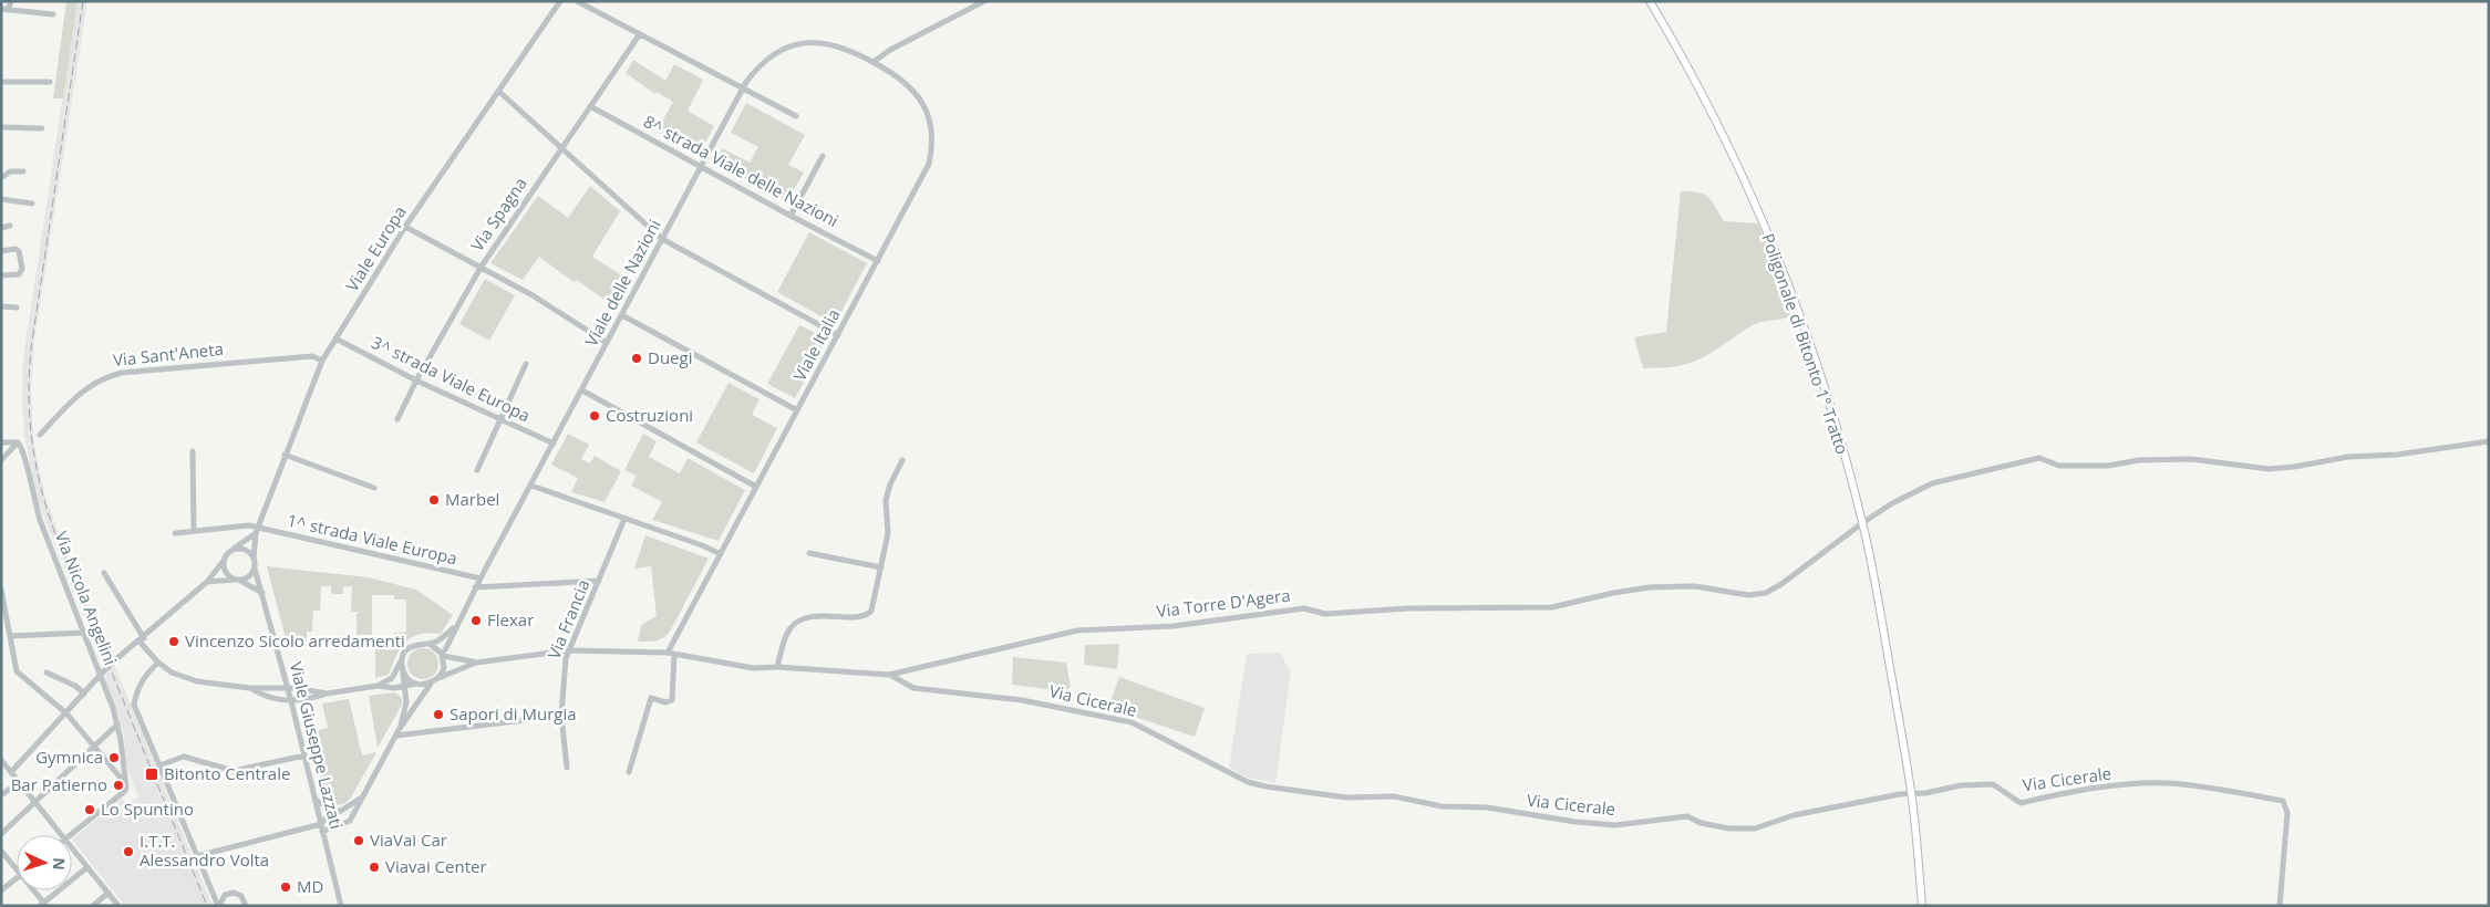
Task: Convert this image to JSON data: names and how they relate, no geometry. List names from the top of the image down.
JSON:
{
  "streets": {
    "main road": ["Poligonale di Bitonto 1° Tratto"],
    "street": [
      "8^ strada Viale delle Nazioni",
      "Via Spagna",
      "Viale Europa",
      "Viale delle Nazioni",
      "Viale Italia",
      "Via Sant'Aneta",
      "3^ strada Viale Europa",
      "1^ strada Viale Europa",
      "Via Nicola Angelini",
      "Via Torre D'Agera",
      "Via Francia",
      "Via Cicerale",
      "Viale Giuseppe Lazzati"
    ]
  },
  "crossings": [
    ["8^ strada Viale delle Nazioni", "Via Spagna"],
    ["8^ strada Viale delle Nazioni", "Viale delle Nazioni"],
    ["8^ strada Viale delle Nazioni", "Viale Italia"],
    ["Via Spagna", "3^ strada Viale Europa"],
    ["Viale Europa", "Via Sant'Aneta"],
    ["Viale Europa", "3^ strada Viale Europa"],
    ["Viale Europa", "1^ strada Viale Europa"],
    ["Viale Europa", "Viale Giuseppe Lazzati"],
    ["Viale delle Nazioni", "Viale Italia"],
    ["Viale delle Nazioni", "3^ strada Viale Europa"],
    ["Viale delle Nazioni", "1^ strada Viale Europa"],
    ["Poligonale di Bitonto 1° Tratto", "Via Torre D'Agera"],
    ["Poligonale di Bitonto 1° Tratto", "Via Cicerale"],
    ["Viale Italia", "Via Torre D'Agera"],
    ["Via Torre D'Agera", "Via Francia"],
    ["Via Torre D'Agera", "Via Cicerale"]
  ],
  "places": {
    "other": [
      "Duegi",
      "Costruzioni",
      "Marbel",
      "Flexar",
      "Vincenzo Sicolo arredamenti",
      "Sapori di Murgia",
      "Gymnica",
      "Bar Patierno",
      "Lo Spuntino",
      "ViaVai Car",
      "I.T.T. Alessandro Volta",
      "Viavai Center",
      "MD"
    ],
    "transit": ["Bitonto Centrale"]
  },
  "north": "right"
}
